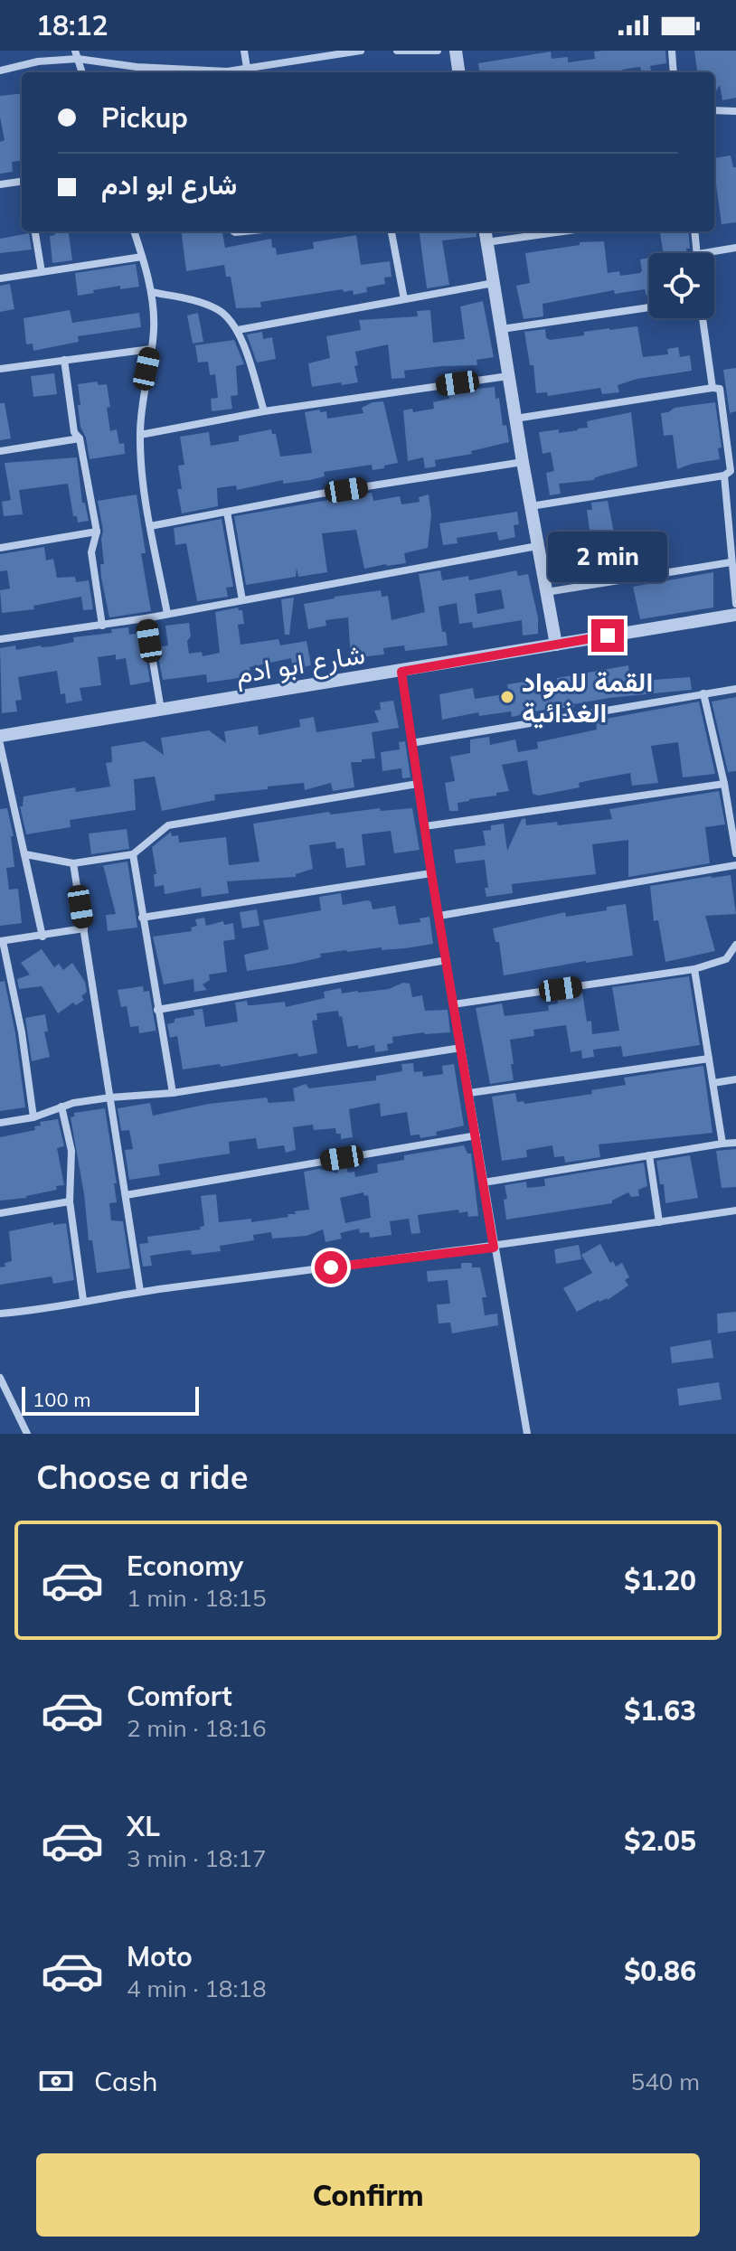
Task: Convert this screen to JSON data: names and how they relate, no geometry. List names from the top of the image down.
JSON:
{
  "streets": {
    "street": ["شارع ابو ادم"]
  },
  "places": ["القمة للمواد الغذائية"],
  "scale_bar": "100 m",
  "page": {
    "status": "18:12",
    "banner": ["Pickup", "شارع ابو ادم"],
    "bubble": "2 min",
    "scale": "100 m",
    "heading": "Choose a ride",
    "list": [
      {
        "name": "Economy",
        "note": "1 min · 18:15",
        "value": "$1.20"
      },
      {
        "name": "Comfort",
        "note": "2 min · 18:16",
        "value": "$1.63"
      },
      {
        "name": "XL",
        "note": "3 min · 18:17",
        "value": "$2.05"
      },
      {
        "name": "Moto",
        "note": "4 min · 18:18",
        "value": "$0.86"
      }
    ],
    "pay": ["Cash", "540 m"],
    "buttons": "Confirm"
  }
}
